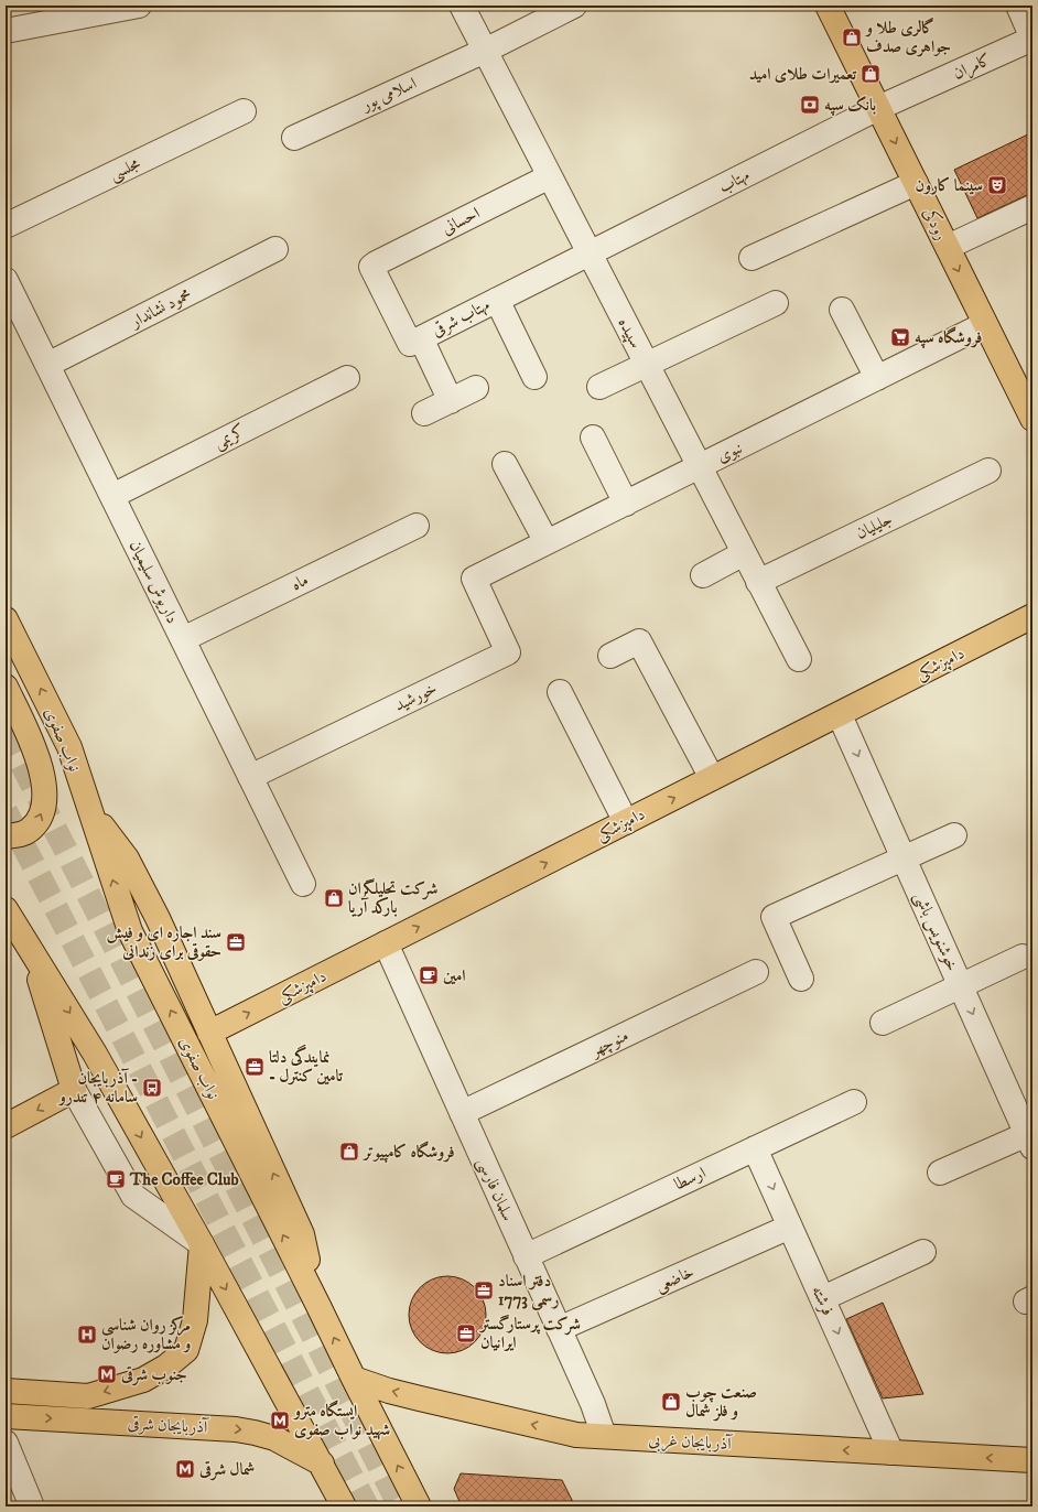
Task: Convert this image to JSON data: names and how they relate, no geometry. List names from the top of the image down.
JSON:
{
  "streets": {
    "main road": [
      "رودکی",
      "دامپزشکی",
      "نواب صفوی",
      "آذربایجان شرقی",
      "آذربایجان غربی"
    ],
    "street": [
      "کامران",
      "اسلامی پور",
      "مجلسی",
      "مهتاب",
      "احسانی",
      "محمود نشاندار",
      "مهتاب شرقی",
      "سپیده",
      "کریمی",
      "نبوی",
      "جلیلیان",
      "داریوش سلیمیان",
      "ماه",
      "خورشید",
      "خوشنویس باشی",
      "منوچهر",
      "ارسطا",
      "سلمان فارسی",
      "خاضعی",
      "فرشته"
    ]
  },
  "crossings": [
    ["کامران", "مهتاب"],
    ["کامران", "رودکی"],
    ["اسلامی پور", "سپیده"],
    ["مهتاب", "رودکی"],
    ["مهتاب", "مهتاب شرقی"],
    ["مهتاب", "سپیده"],
    ["احسانی", "مهتاب شرقی"],
    ["احسانی", "سپیده"],
    ["رودکی", "نبوی"],
    ["محمود نشاندار", "داریوش سلیمیان"],
    ["مهتاب شرقی", "سپیده"],
    ["سپیده", "نبوی"],
    ["سپیده", "جلیلیان"],
    ["کریمی", "داریوش سلیمیان"],
    ["نبوی", "خورشید"],
    ["داریوش سلیمیان", "ماه"],
    ["داریوش سلیمیان", "خورشید"],
    ["دامپزشکی", "خوشنویس باشی"],
    ["دامپزشکی", "سلمان فارسی"],
    ["نواب صفوی", "آذربایجان غربی"],
    ["منوچهر", "سلمان فارسی"],
    ["ارسطا", "سلمان فارسی"],
    ["ارسطا", "فرشته"],
    ["سلمان فارسی", "خاضعی"],
    ["سلمان فارسی", "آذربایجان غربی"],
    ["خاضعی", "فرشته"],
    ["فرشته", "آذربایجان غربی"]
  ],
  "one_way": [
    "رودکی",
    "دامپزشکی",
    "خوشنویس باشی",
    "فرشته",
    "آذربایجان شرقی",
    "آذربایجان غربی"
  ],
  "places": {
    "shop": [
      "گالری طلا و جواهری صدف",
      "تعمیرات طلای امید",
      "شرکت تحلیلگران بارکد آریا",
      "فروشگاه کامپیوتر",
      "صنعت چوب و فلز شمال"
    ],
    "bank": ["بانک سپه"],
    "theatre": ["سینما کارون"],
    "supermarket": ["فروشگاه سپه"],
    "office": [
      "سند اجاره ای و فیش حقوقی برای زندانی",
      "نمایندگی دلتا - تامین کنترل",
      "دفتر اسناد رسمی 1773",
      "شرکت پرستارگستر ایرانیان"
    ],
    "cafe": ["امین", "The Coffee Club"],
    "bus stop": ["آذربایجان - سامانه ۴ تندرو"],
    "hospital": ["مرکز روان شناسی و مشاوره رضوان"],
    "metro station": ["جنوب شرقی", "ایستگاه مترو شهید نواب صفوی", "شمال شرقی"]
  }
}
